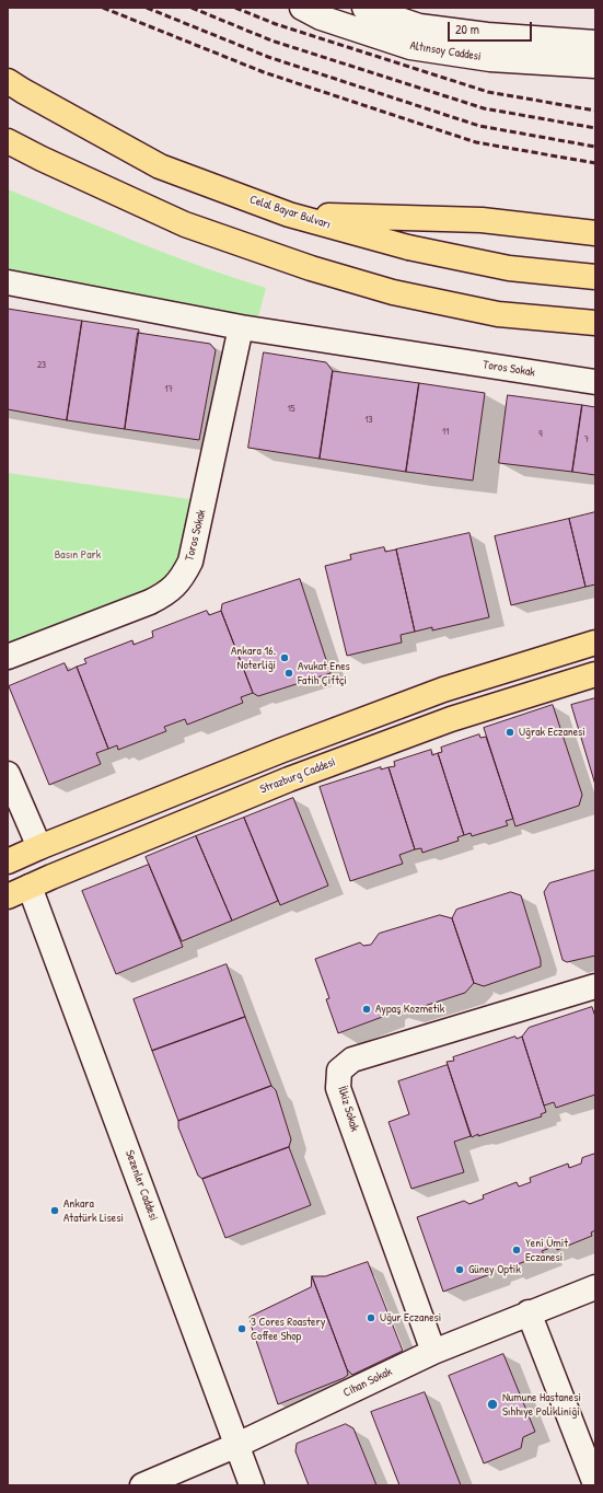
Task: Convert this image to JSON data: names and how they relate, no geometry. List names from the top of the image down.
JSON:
{
  "streets": {
    "main road": ["Celal Bayar Bulvarı", "Strazburg Caddesi"],
    "street": [
      "Altınsoy Caddesi",
      "Toros Sokak",
      "İlkiz Sokak",
      "Sezenler Caddesi",
      "Cihan Sokak"
    ]
  },
  "crossings": [
    ["Strazburg Caddesi", "Sezenler Caddesi"],
    ["İlkiz Sokak", "Cihan Sokak"],
    ["Sezenler Caddesi", "Cihan Sokak"]
  ],
  "parks": ["Basın Park"],
  "places": [
    "Ankara 16. Noterliği",
    "Avukat Enes Fatih Çiftçi",
    "Uğrak Eczanesi",
    "Aypaş Kozmetik",
    "Ankara Atatürk Lisesi",
    "Yeni Ümit Eczanesi",
    "Güney Optik",
    "Uğur Eczanesi",
    "3 Cores Roastery Coffee Shop",
    "Numune Hastanesi Sıhhıye Polikliniği"
  ],
  "house_numbers": [
    "23",
    "17",
    "15",
    "13",
    "11",
    "9",
    "7"
  ],
  "scale_bar": "20 m"
}
